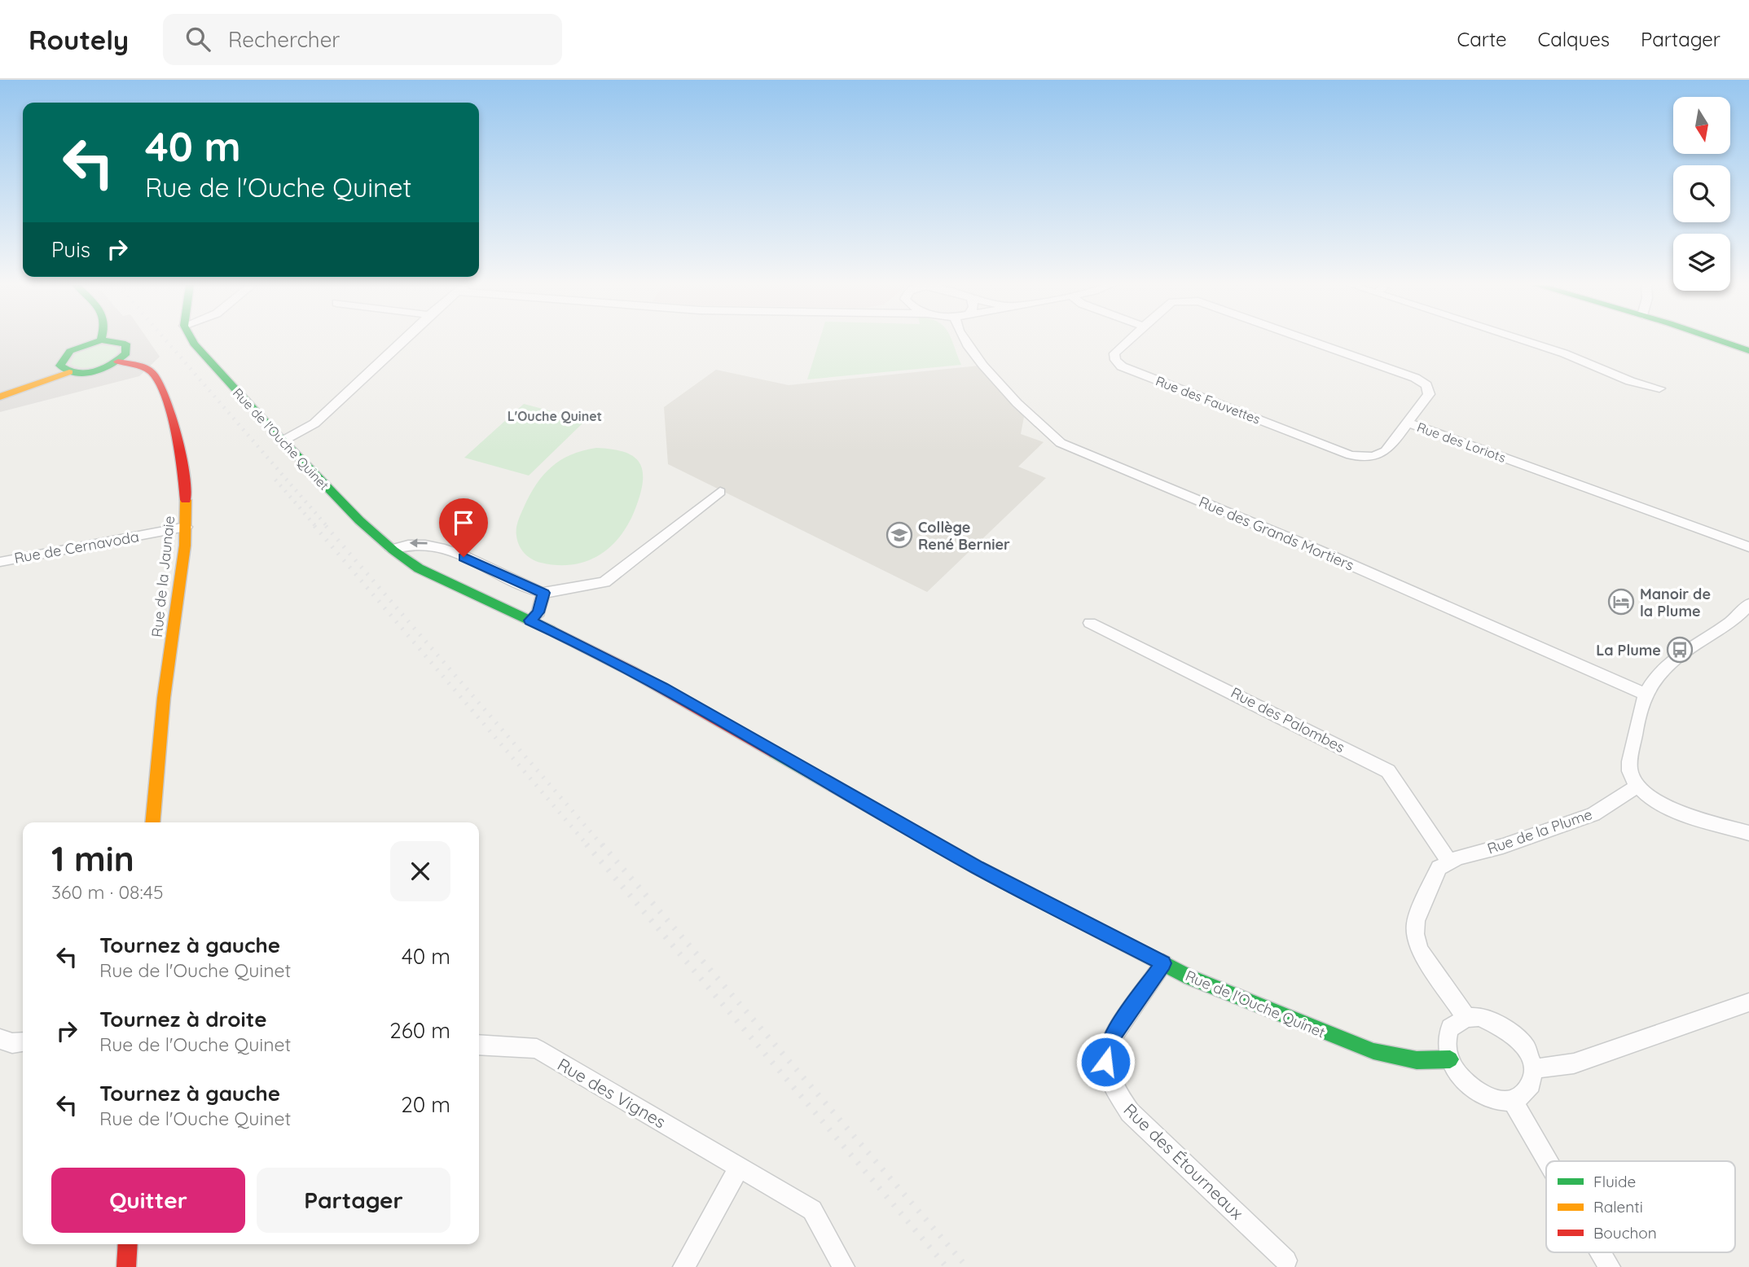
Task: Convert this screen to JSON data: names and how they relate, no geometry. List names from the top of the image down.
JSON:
{
  "streets": {
    "street": [
      "Rue des Fauvettes",
      "Rue de l'Ouche Quinet",
      "Rue des Loriots",
      "Rue des Grands Mortiers",
      "Rue de Cernavoda",
      "Rue de la Jaunaie",
      "Rue des Palombes",
      "Rue de la Plume",
      "Rue des Vignes",
      "Rue des Étourneaux"
    ]
  },
  "crossings": [
    ["Rue des Fauvettes", "Rue des Loriots"],
    ["Rue de l'Ouche Quinet", "Rue des Étourneaux"],
    ["Rue de Cernavoda", "Rue de la Jaunaie"],
    ["Rue des Palombes", "Rue de la Plume"]
  ],
  "districts": ["L'Ouche Quinet"],
  "places": {
    "school or university": ["Collège René Bernier"],
    "hotel": ["Manoir de la Plume"],
    "bus stop": ["La Plume"]
  },
  "legend": ["Fluide", "Ralenti", "Bouchon"],
  "north": "bottom",
  "page": {
    "header": "Routely",
    "search": "Rechercher",
    "nav": ["Carte", "Calques", "Partager"],
    "turn": ["40 m", "Rue de l'Ouche Quinet"],
    "then": "Puis",
    "heading": ["1 min", "360 m · 08:45"],
    "list": [
      {
        "name": "Tournez à gauche",
        "note": "Rue de l'Ouche Quinet",
        "value": "40 m"
      },
      {
        "name": "Tournez à droite",
        "note": "Rue de l'Ouche Quinet",
        "value": "260 m"
      },
      {
        "name": "Tournez à gauche",
        "note": "Rue de l'Ouche Quinet",
        "value": "20 m"
      }
    ],
    "buttons": ["Quitter", "Partager"]
  }
}
